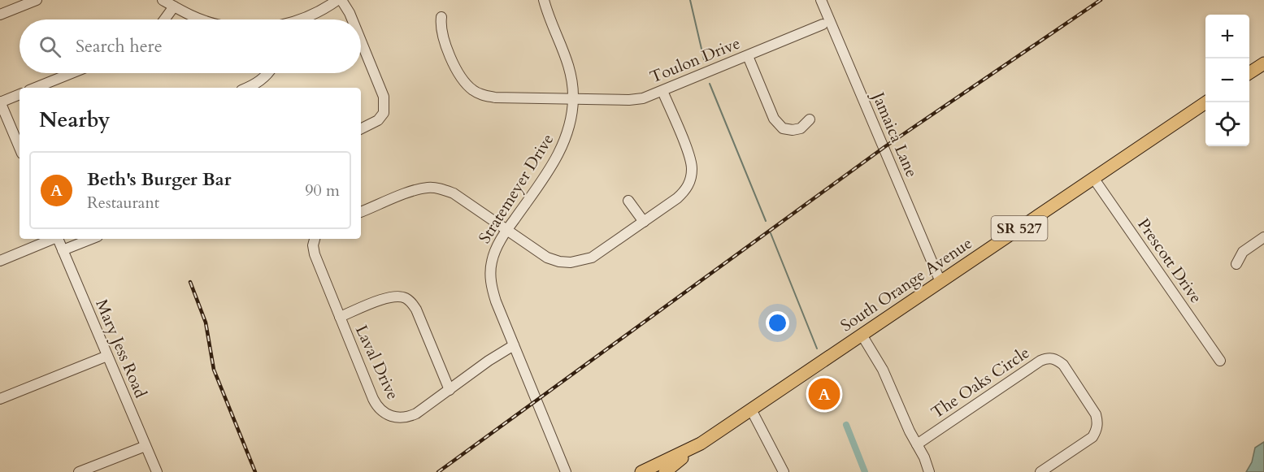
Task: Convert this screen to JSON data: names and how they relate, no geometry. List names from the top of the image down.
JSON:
{
  "streets": {
    "main road": ["SR 527", "South Orange Avenue"],
    "street": [
      "Toulon Drive",
      "Jamaica Lane",
      "Stratemeyer Drive",
      "Prescott Drive",
      "Mary Jess Road",
      "Laval Drive",
      "The Oaks Circle"
    ]
  },
  "crossings": [
    ["Toulon Drive", "Stratemeyer Drive"],
    ["Jamaica Lane", "South Orange Avenue"],
    ["Stratemeyer Drive", "Laval Drive"],
    ["SR 527", "South Orange Avenue"],
    ["Prescott Drive", "South Orange Avenue"]
  ],
  "page": {
    "map_buttons": ["+", "−"],
    "search": "Search here",
    "heading": "Nearby",
    "list": [
      {
        "mark": "A",
        "name": "Beth's Burger Bar",
        "note": "Restaurant",
        "value": "90 m"
      }
    ],
    "pins": "A"
  }
}
